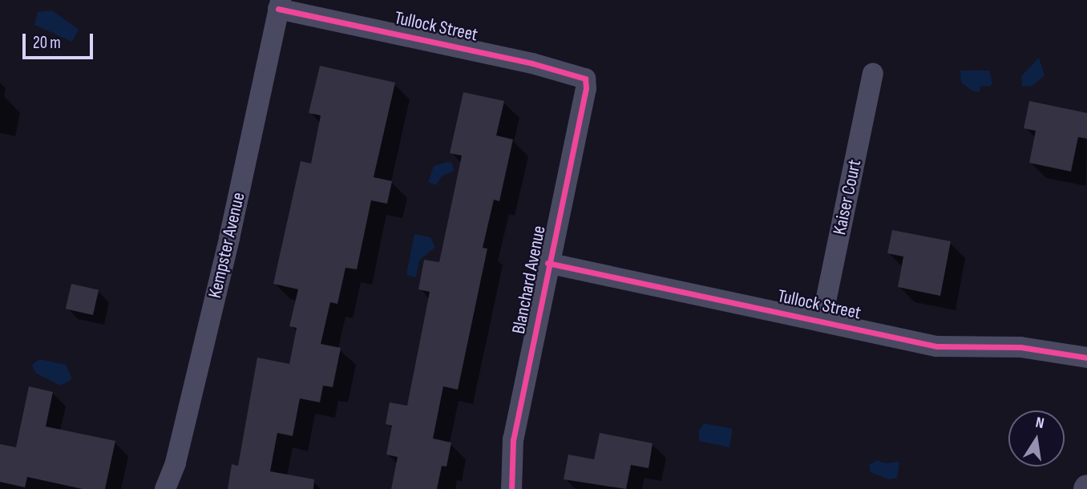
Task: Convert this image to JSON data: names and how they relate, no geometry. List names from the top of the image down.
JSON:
{
  "streets": {
    "street": [
      "Tullock Street",
      "Kaiser Court",
      "Kempster Avenue",
      "Blanchard Avenue"
    ]
  },
  "crossings": [
    ["Tullock Street", "Kaiser Court"],
    ["Tullock Street", "Kempster Avenue"],
    ["Tullock Street", "Blanchard Avenue"]
  ],
  "scale_bar": "20 m",
  "north": "top"
}
